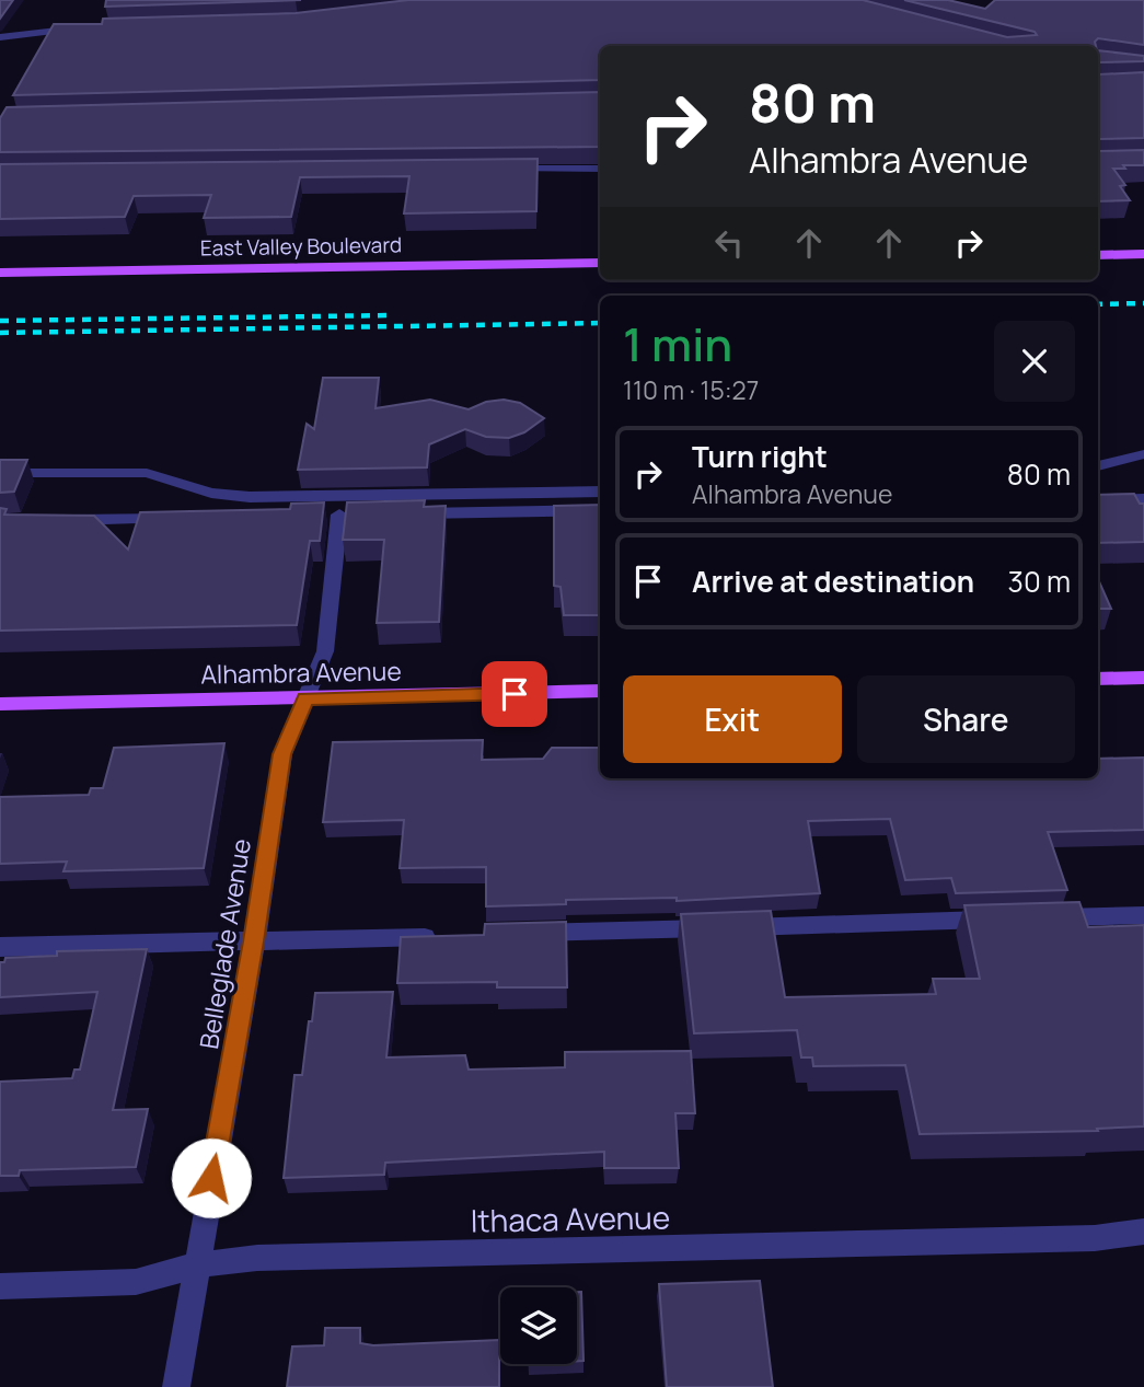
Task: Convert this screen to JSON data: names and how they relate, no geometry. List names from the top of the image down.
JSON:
{
  "streets": {
    "main road": ["East Valley Boulevard", "Alhambra Avenue"],
    "street": ["Belleglade Avenue", "Ithaca Avenue"]
  },
  "crossings": [
    ["Alhambra Avenue", "Belleglade Avenue"],
    ["Belleglade Avenue", "Ithaca Avenue"]
  ],
  "page": {
    "turn": ["80 m", "Alhambra Avenue"],
    "heading": ["1 min", "110 m · 15:27"],
    "list": [
      {
        "name": "Turn right",
        "note": "Alhambra Avenue",
        "value": "80 m"
      },
      {
        "name": "Arrive at destination",
        "value": "30 m"
      }
    ],
    "buttons": ["Exit", "Share"]
  }
}
